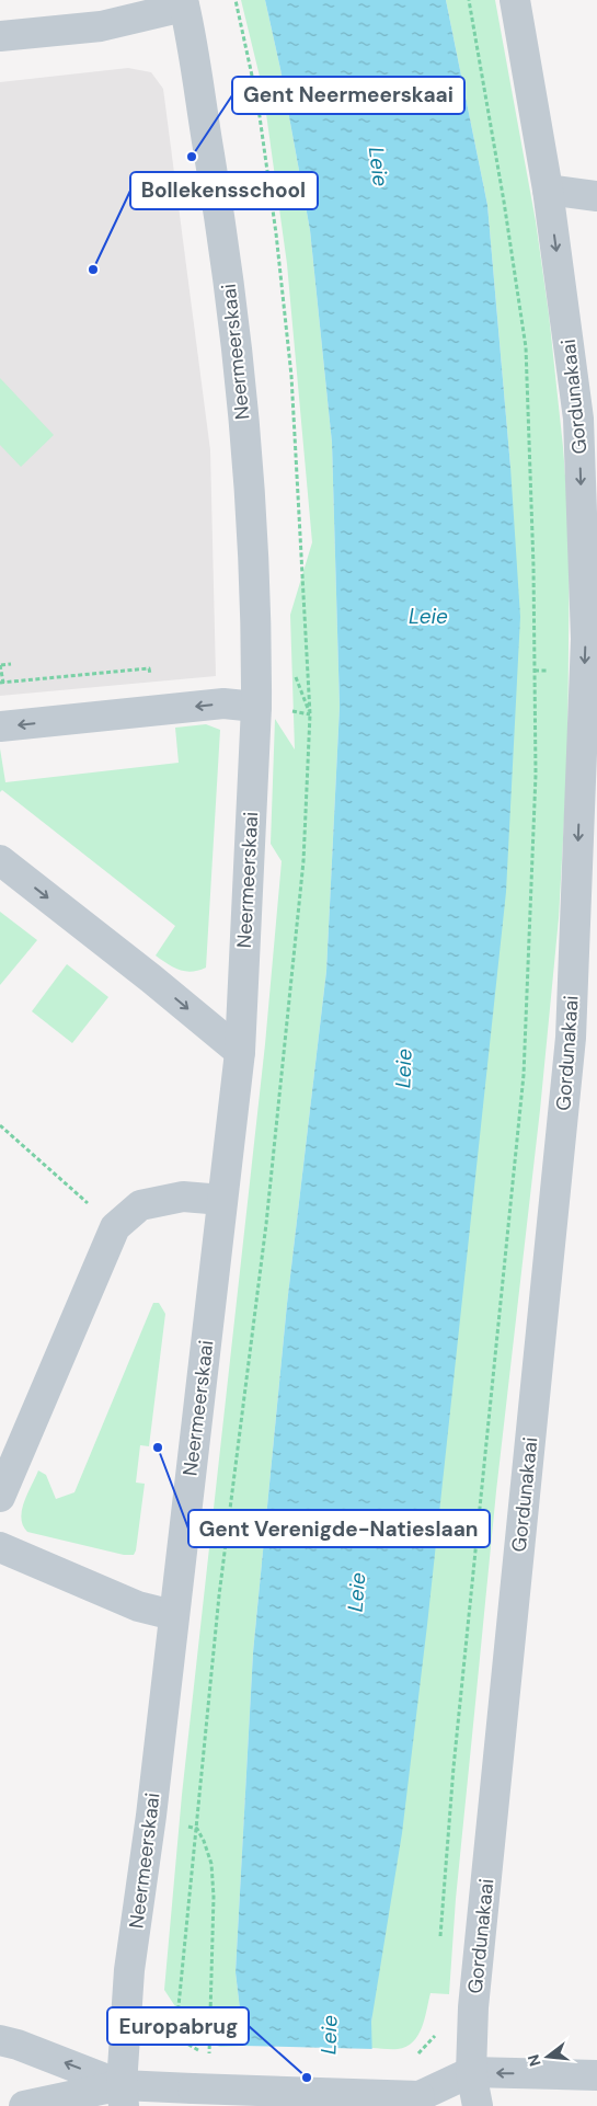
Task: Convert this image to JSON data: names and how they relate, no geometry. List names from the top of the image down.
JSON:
{
  "streets": {
    "street": ["Neermeerskaai", "Gordunakaai"]
  },
  "one_way": ["Gordunakaai"],
  "water": ["Leie"],
  "places": [
    "Gent Neermeerskaai",
    "Bollekensschool",
    "Gent Verenigde-Natieslaan",
    "Europabrug"
  ],
  "north": "left"
}
